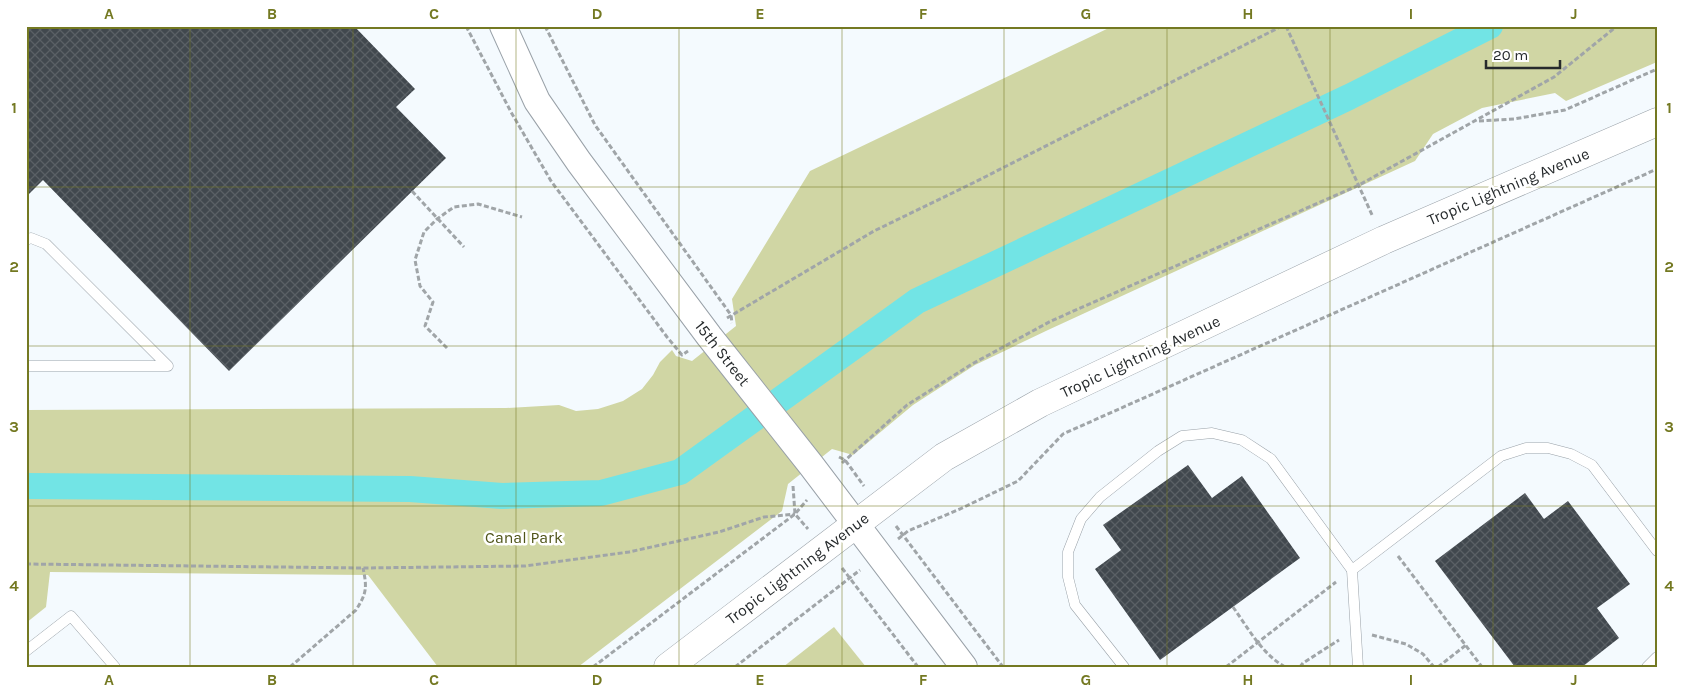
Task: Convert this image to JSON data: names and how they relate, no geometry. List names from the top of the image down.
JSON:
{
  "streets": {
    "main road": ["Tropic Lightning Avenue"],
    "street": ["15th Street"]
  },
  "crossings": [
    ["Tropic Lightning Avenue", "15th Street"]
  ],
  "parks": ["Canal Park"],
  "scale_bar": "20 m",
  "grid": {
    "columns": [
      "A",
      "B",
      "C",
      "D",
      "E",
      "F",
      "G",
      "H",
      "I",
      "J"
    ],
    "rows": [
      "1",
      "2",
      "3",
      "4"
    ]
  }
}
